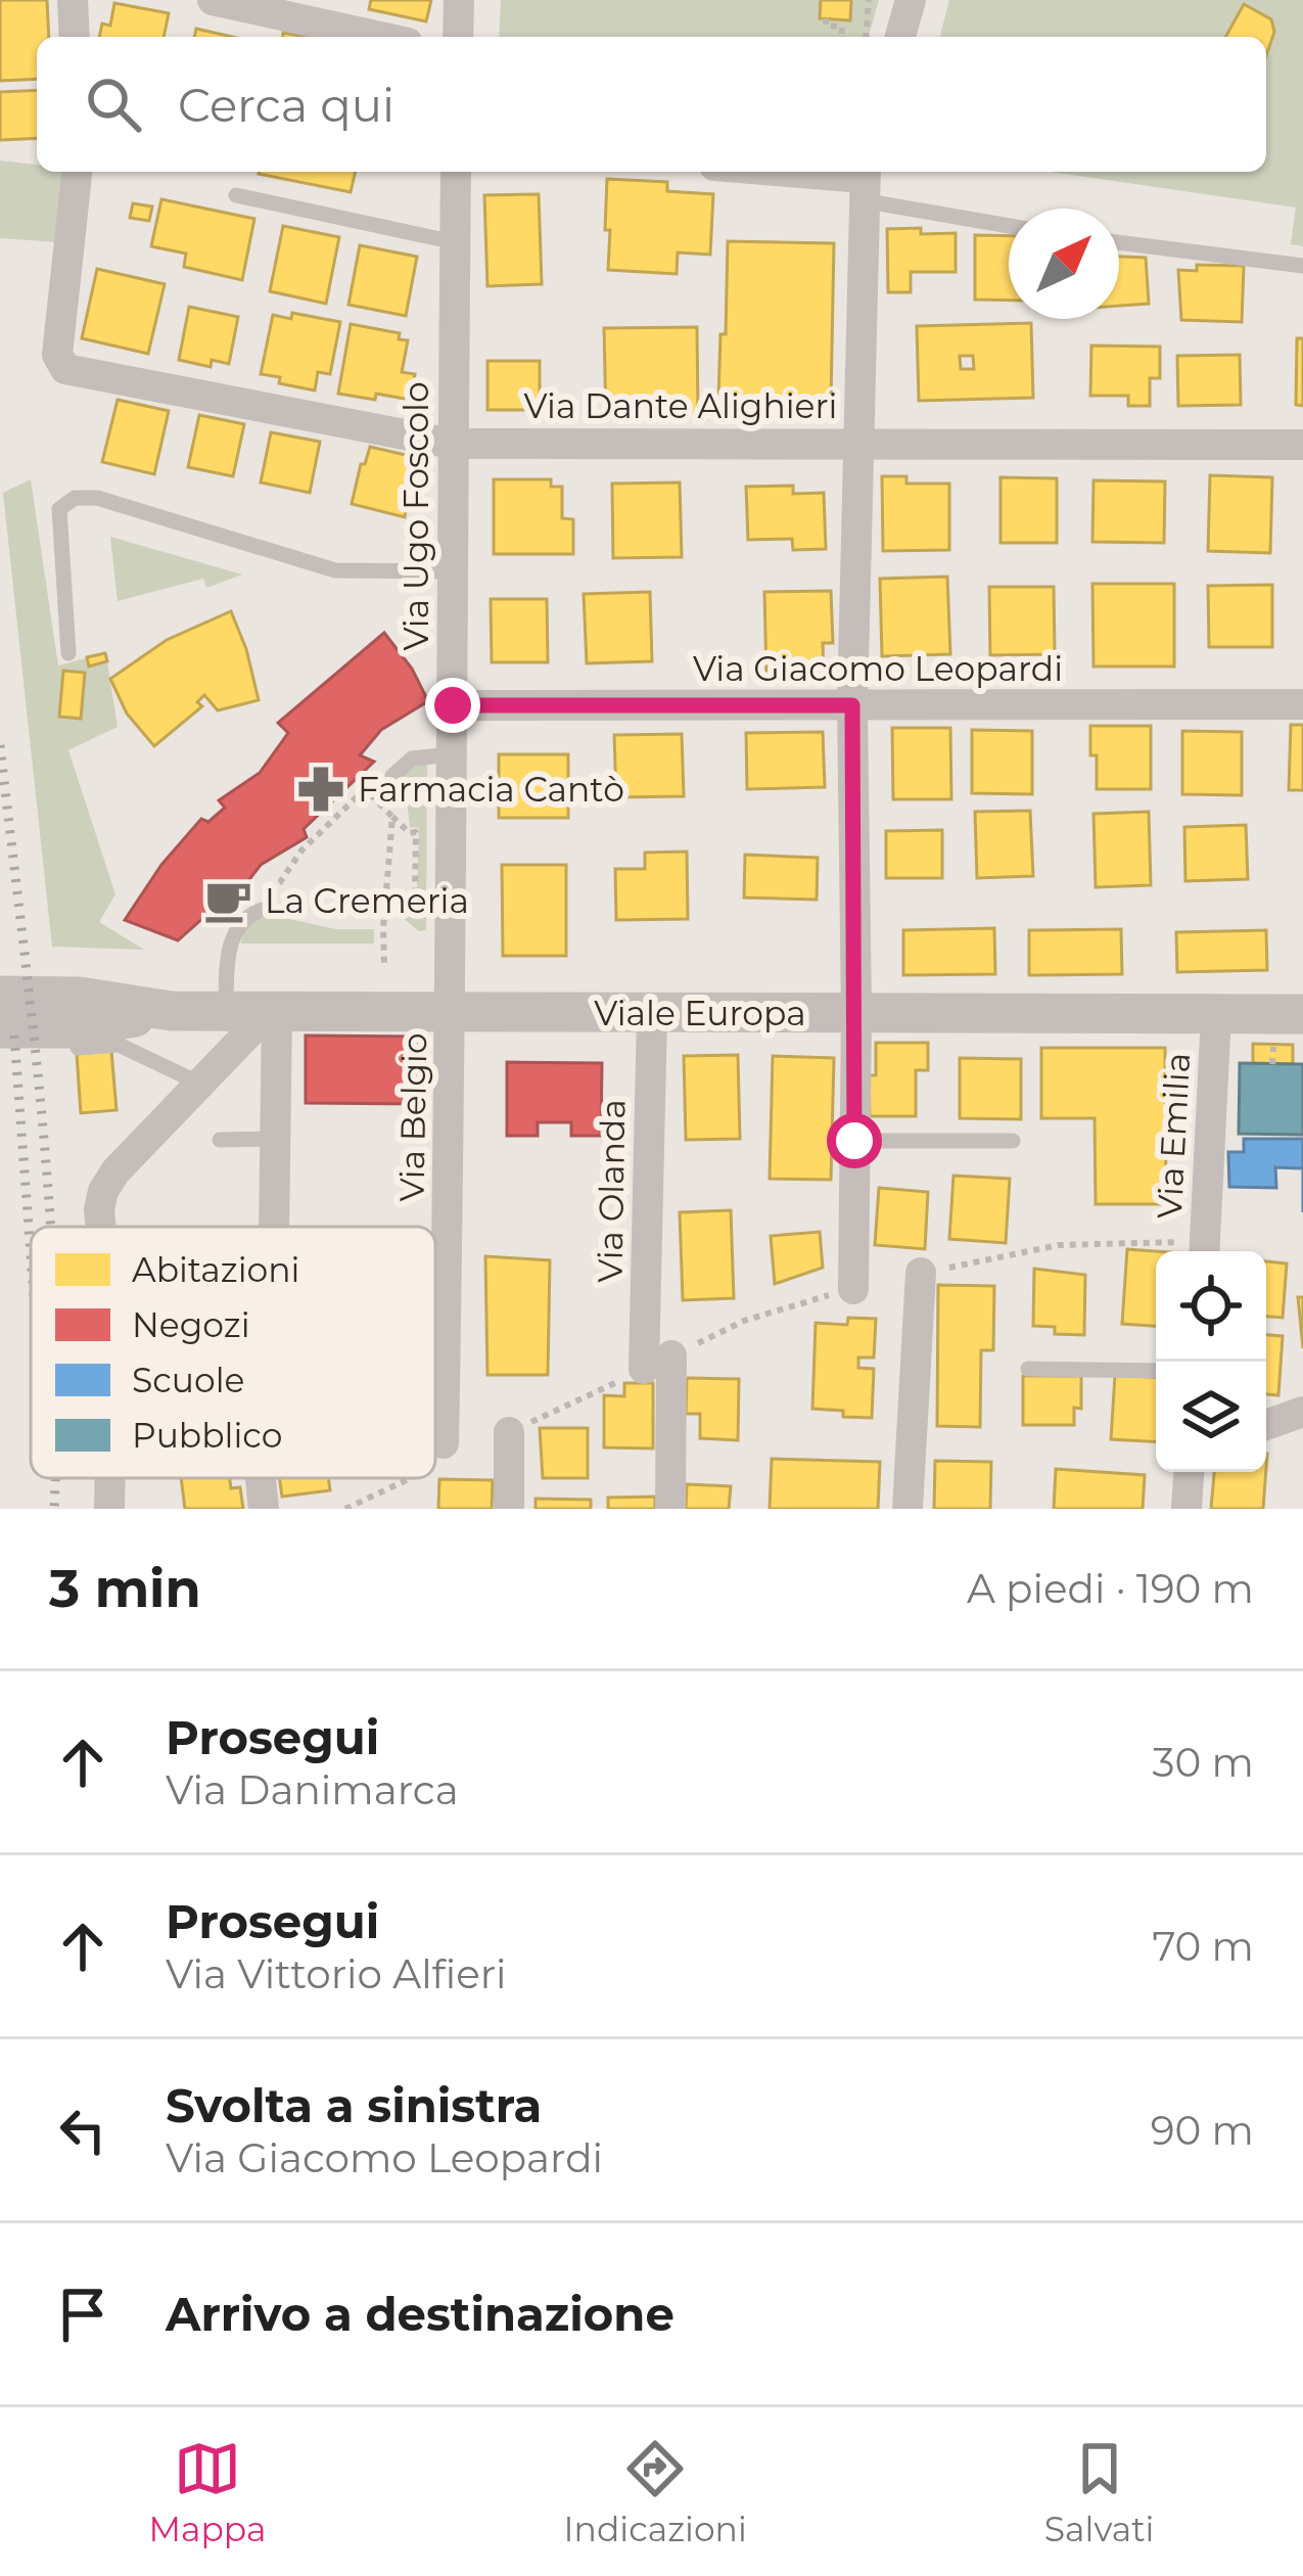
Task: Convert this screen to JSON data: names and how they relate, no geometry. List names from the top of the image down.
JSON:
{
  "streets": {
    "street": [
      "Via Dante Alighieri",
      "Via Ugo Foscolo",
      "Via Giacomo Leopardi",
      "Viale Europa",
      "Via Belgio",
      "Via Emilia",
      "Via Olanda"
    ]
  },
  "crossings": [
    ["Via Dante Alighieri", "Via Ugo Foscolo"],
    ["Via Ugo Foscolo", "Via Giacomo Leopardi"],
    ["Via Ugo Foscolo", "Viale Europa"],
    ["Via Ugo Foscolo", "Via Belgio"],
    ["Viale Europa", "Via Belgio"],
    ["Viale Europa", "Via Emilia"],
    ["Viale Europa", "Via Olanda"]
  ],
  "places": {
    "pharmacy": ["Farmacia Cantò"],
    "cafe": ["La Cremeria"]
  },
  "legend": [
    "Abitazioni",
    "Negozi",
    "Scuole",
    "Pubblico"
  ],
  "north": "top right",
  "page": {
    "search": "Cerca qui",
    "heading": ["3 min", "A piedi · 190 m"],
    "list": [
      ["Prosegui", "Via Danimarca", "30 m"],
      ["Prosegui", "Via Vittorio Alfieri", "70 m"],
      ["Svolta a sinistra", "Via Giacomo Leopardi", "90 m"],
      "Arrivo a destinazione"
    ],
    "nav": ["Mappa", "Indicazioni", "Salvati"]
  }
}
